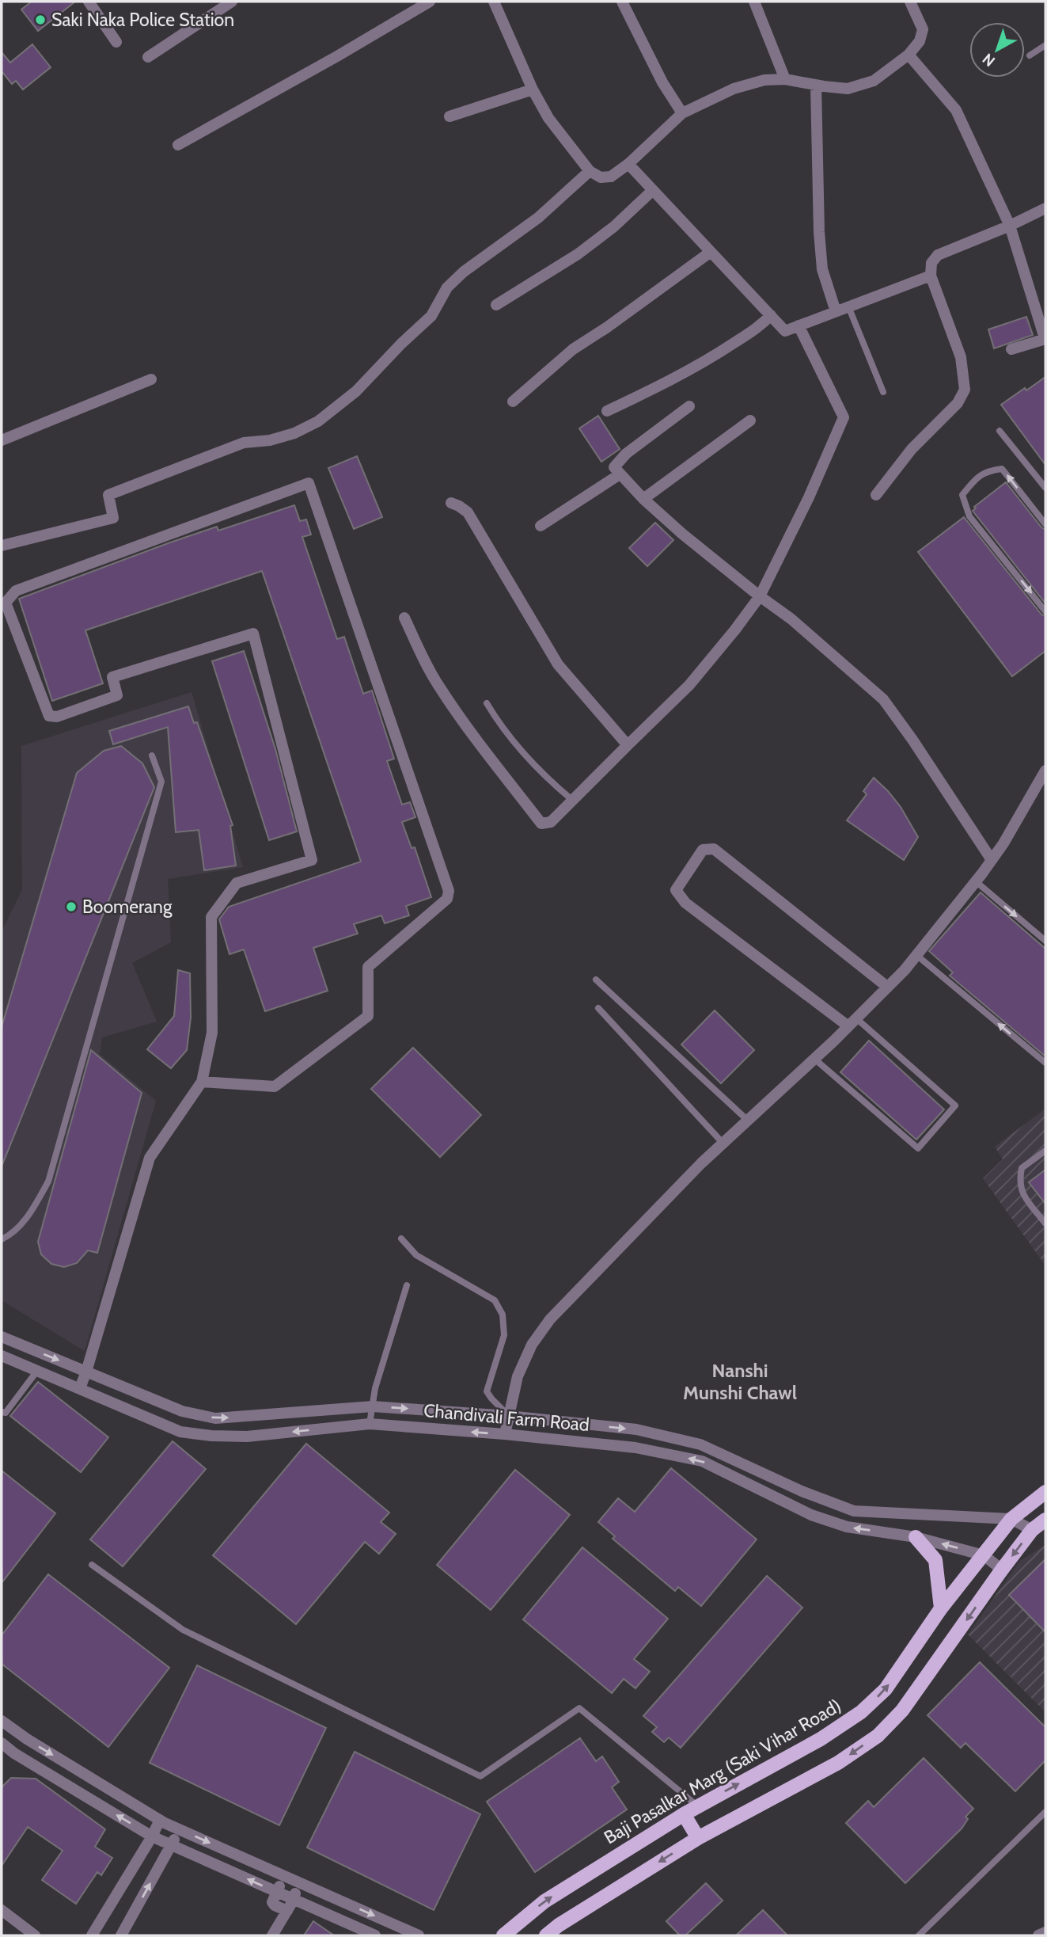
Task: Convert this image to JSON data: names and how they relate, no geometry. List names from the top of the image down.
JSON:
{
  "streets": {
    "main road": ["Baji Pasalkar Marg (Saki Vihar Road)"],
    "street": ["Chandivali Farm Road"]
  },
  "crossings": [
    ["Chandivali Farm Road", "Baji Pasalkar Marg (Saki Vihar Road)"]
  ],
  "districts": ["Nanshi Munshi Chawl"],
  "places": ["Saki Naka Police Station", "Boomerang"],
  "north": "bottom left"
}
